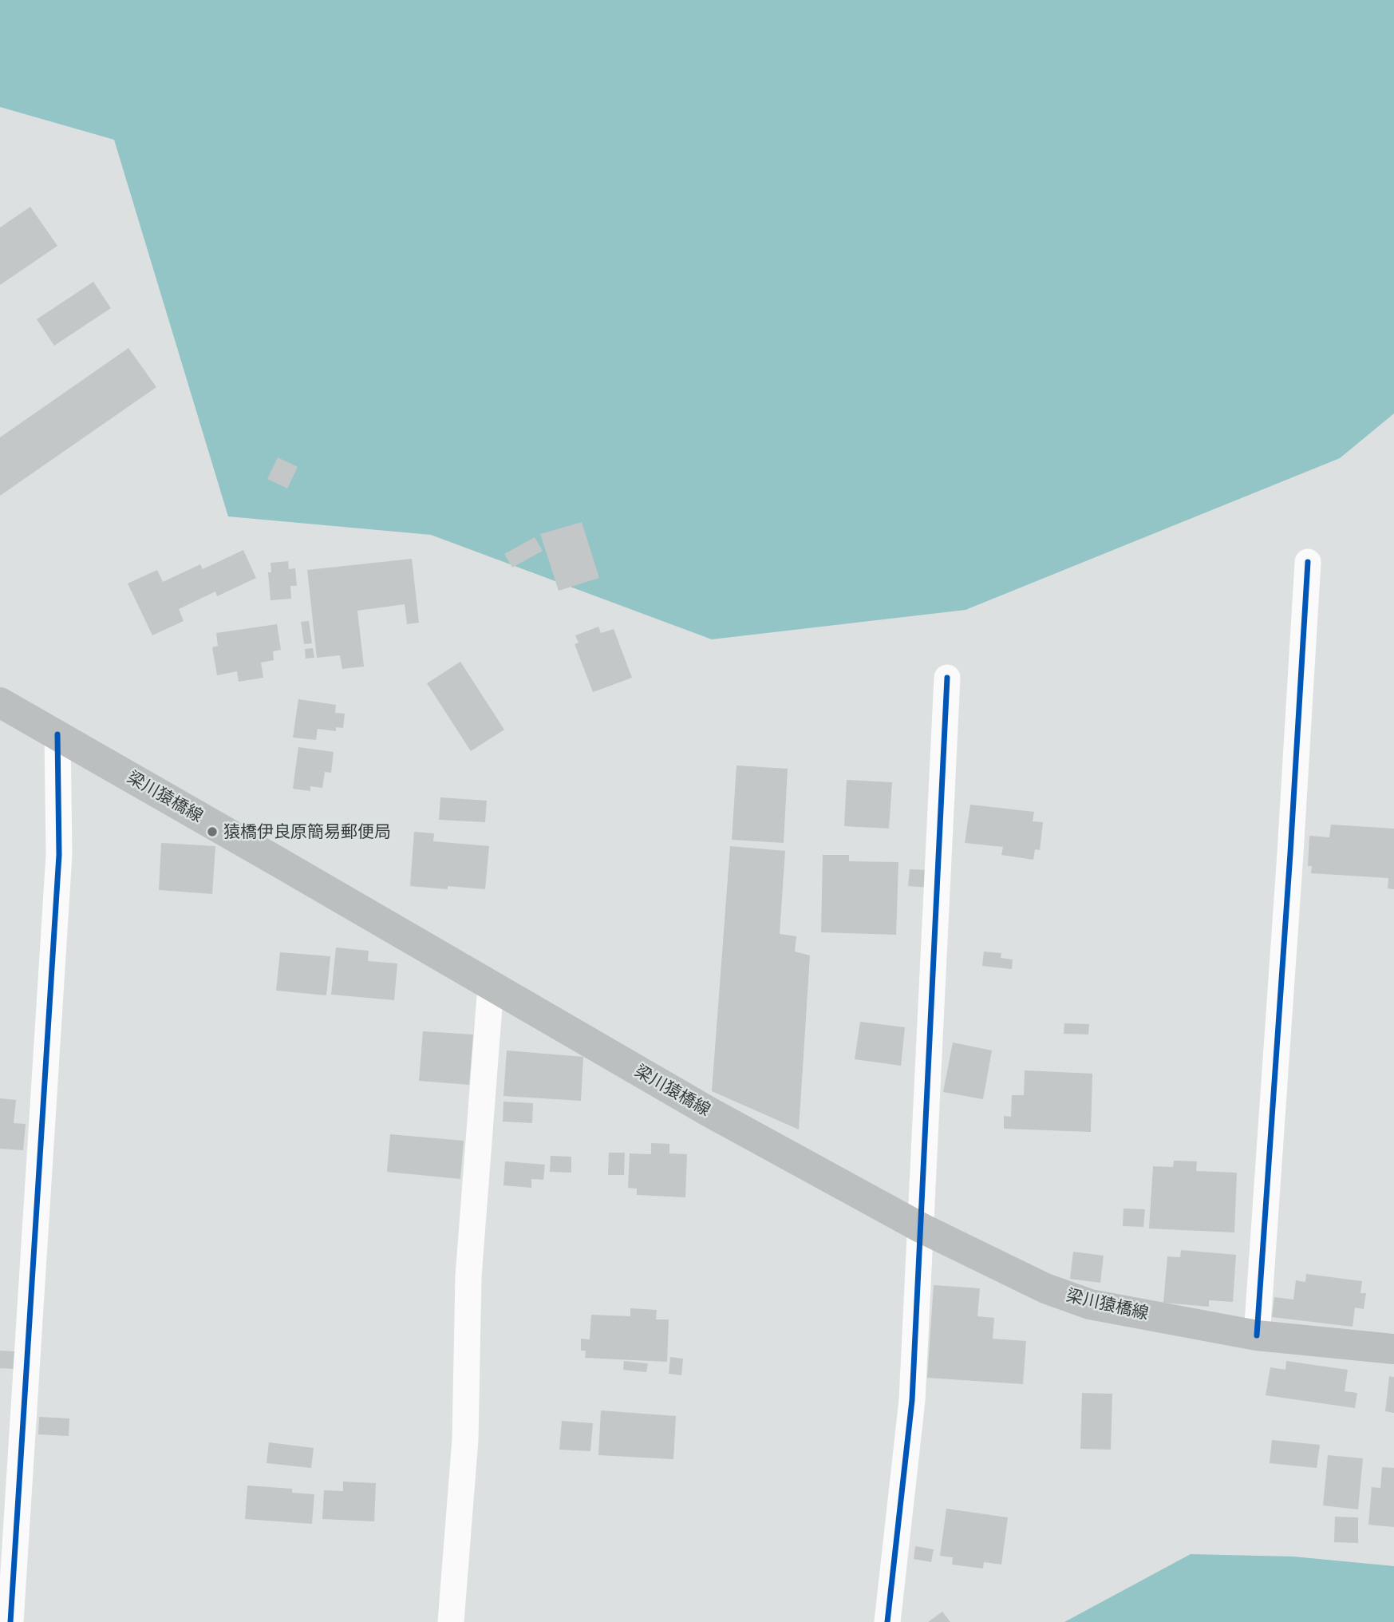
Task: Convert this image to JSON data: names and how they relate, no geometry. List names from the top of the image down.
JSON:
{
  "streets": {
    "main road": ["梁川猿橋線"]
  },
  "places": ["猿橋伊良原簡易郵便局"]
}
